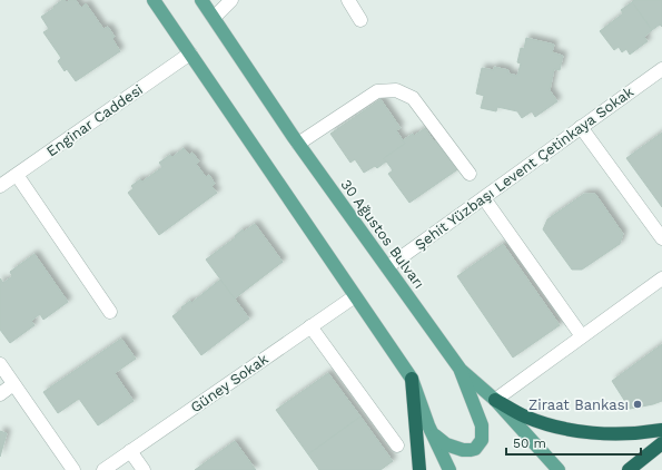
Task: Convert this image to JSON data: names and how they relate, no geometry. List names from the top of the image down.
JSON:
{
  "streets": {
    "main road": ["30 Ağustos Bulvarı"],
    "street": ["Enginar Caddesi", "Şehit Yüzbaşı Levent Çetinkaya Sokak", "Güney Sokak"]
  },
  "crossings": [
    ["Şehit Yüzbaşı Levent Çetinkaya Sokak", "30 Ağustos Bulvarı"]
  ],
  "places": ["Ziraat Bankası"],
  "scale_bar": "50 m"
}
